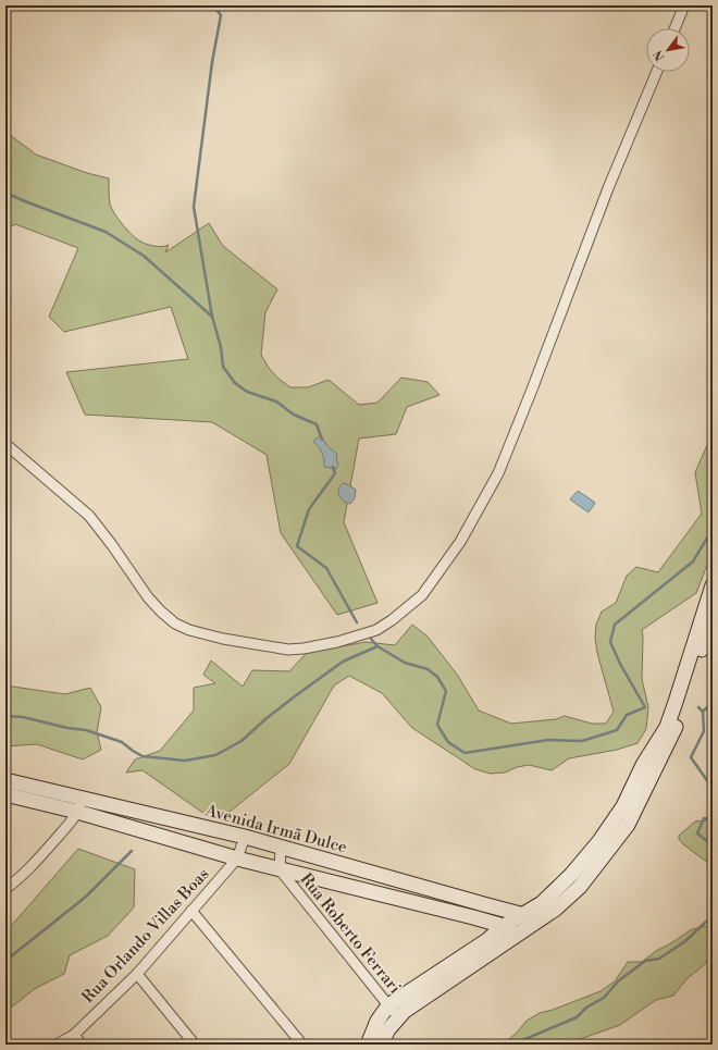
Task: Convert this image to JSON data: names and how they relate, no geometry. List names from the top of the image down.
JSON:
{
  "streets": {
    "street": ["Avenida Irmã Dulce", "Rua Roberto Ferrari", "Rua Orlando Villas Boas"]
  },
  "crossings": [
    ["Avenida Irmã Dulce", "Rua Roberto Ferrari"],
    ["Avenida Irmã Dulce", "Rua Orlando Villas Boas"]
  ],
  "north": "bottom left"
}
